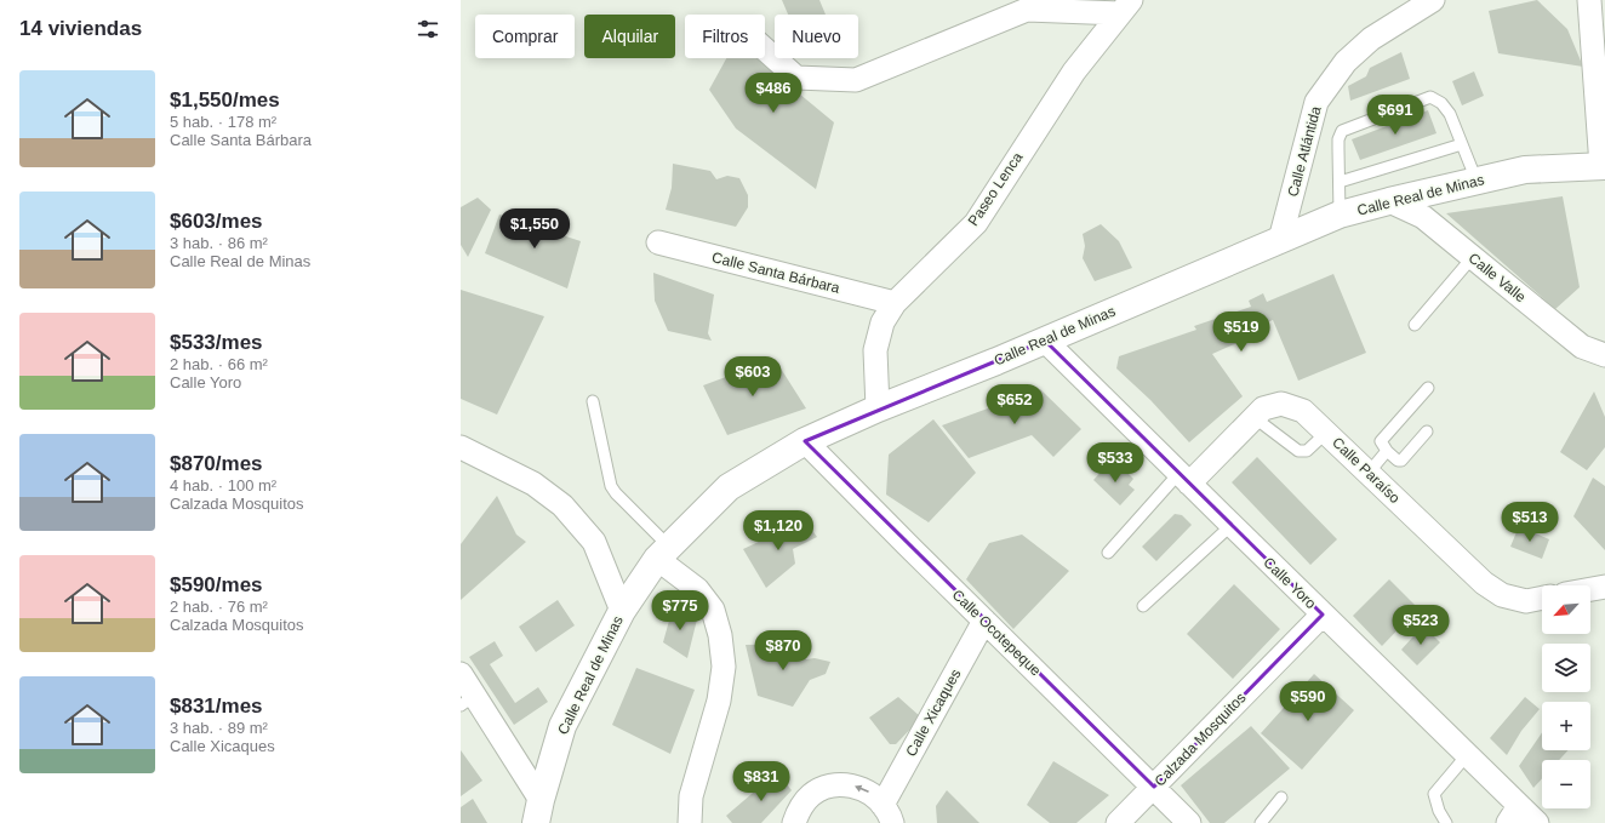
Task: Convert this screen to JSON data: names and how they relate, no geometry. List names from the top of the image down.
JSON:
{
  "streets": {
    "street": [
      "Calle Atlántida",
      "Paseo Lenca",
      "Calle Real de Minas",
      "Calle Santa Bárbara",
      "Calle Valle",
      "Calle Paraíso",
      "Calle Yoro",
      "Calle Ocotepeque",
      "Calle Xicaques",
      "Calzada Mosquitos"
    ]
  },
  "crossings": [
    ["Calle Atlántida", "Calle Real de Minas"],
    ["Paseo Lenca", "Calle Real de Minas"],
    ["Paseo Lenca", "Calle Santa Bárbara"],
    ["Calle Real de Minas", "Calle Valle"],
    ["Calle Real de Minas", "Calle Yoro"],
    ["Calle Real de Minas", "Calle Ocotepeque"],
    ["Calle Paraíso", "Calle Yoro"],
    ["Calle Yoro", "Calzada Mosquitos"],
    ["Calle Ocotepeque", "Calle Xicaques"],
    ["Calle Ocotepeque", "Calzada Mosquitos"]
  ],
  "north": "bottom left",
  "page": {
    "heading": "14 viviendas",
    "chip": [
      "Comprar",
      "Alquilar",
      "Filtros",
      "Nuevo"
    ],
    "list": [
      {
        "name": "$1,550/mes",
        "note": "5 hab. · 178 m² · Calle Santa Bárbara"
      },
      {
        "name": "$603/mes",
        "note": "3 hab. · 86 m² · Calle Real de Minas"
      },
      {
        "name": "$533/mes",
        "note": "2 hab. · 66 m² · Calle Yoro"
      },
      {
        "name": "$870/mes",
        "note": "4 hab. · 100 m² · Calzada Mosquitos"
      },
      {
        "name": "$590/mes",
        "note": "2 hab. · 76 m² · Calzada Mosquitos"
      },
      {
        "name": "$831/mes",
        "note": "3 hab. · 89 m² · Calle Xicaques"
      }
    ],
    "price": [
      "$486",
      "$691",
      "$1,550",
      "$519",
      "$603",
      "$652",
      "$533",
      "$513",
      "$1,120",
      "$775",
      "$523",
      "$870",
      "$590",
      "$831"
    ],
    "map_buttons": ["+", "−"]
  }
}
